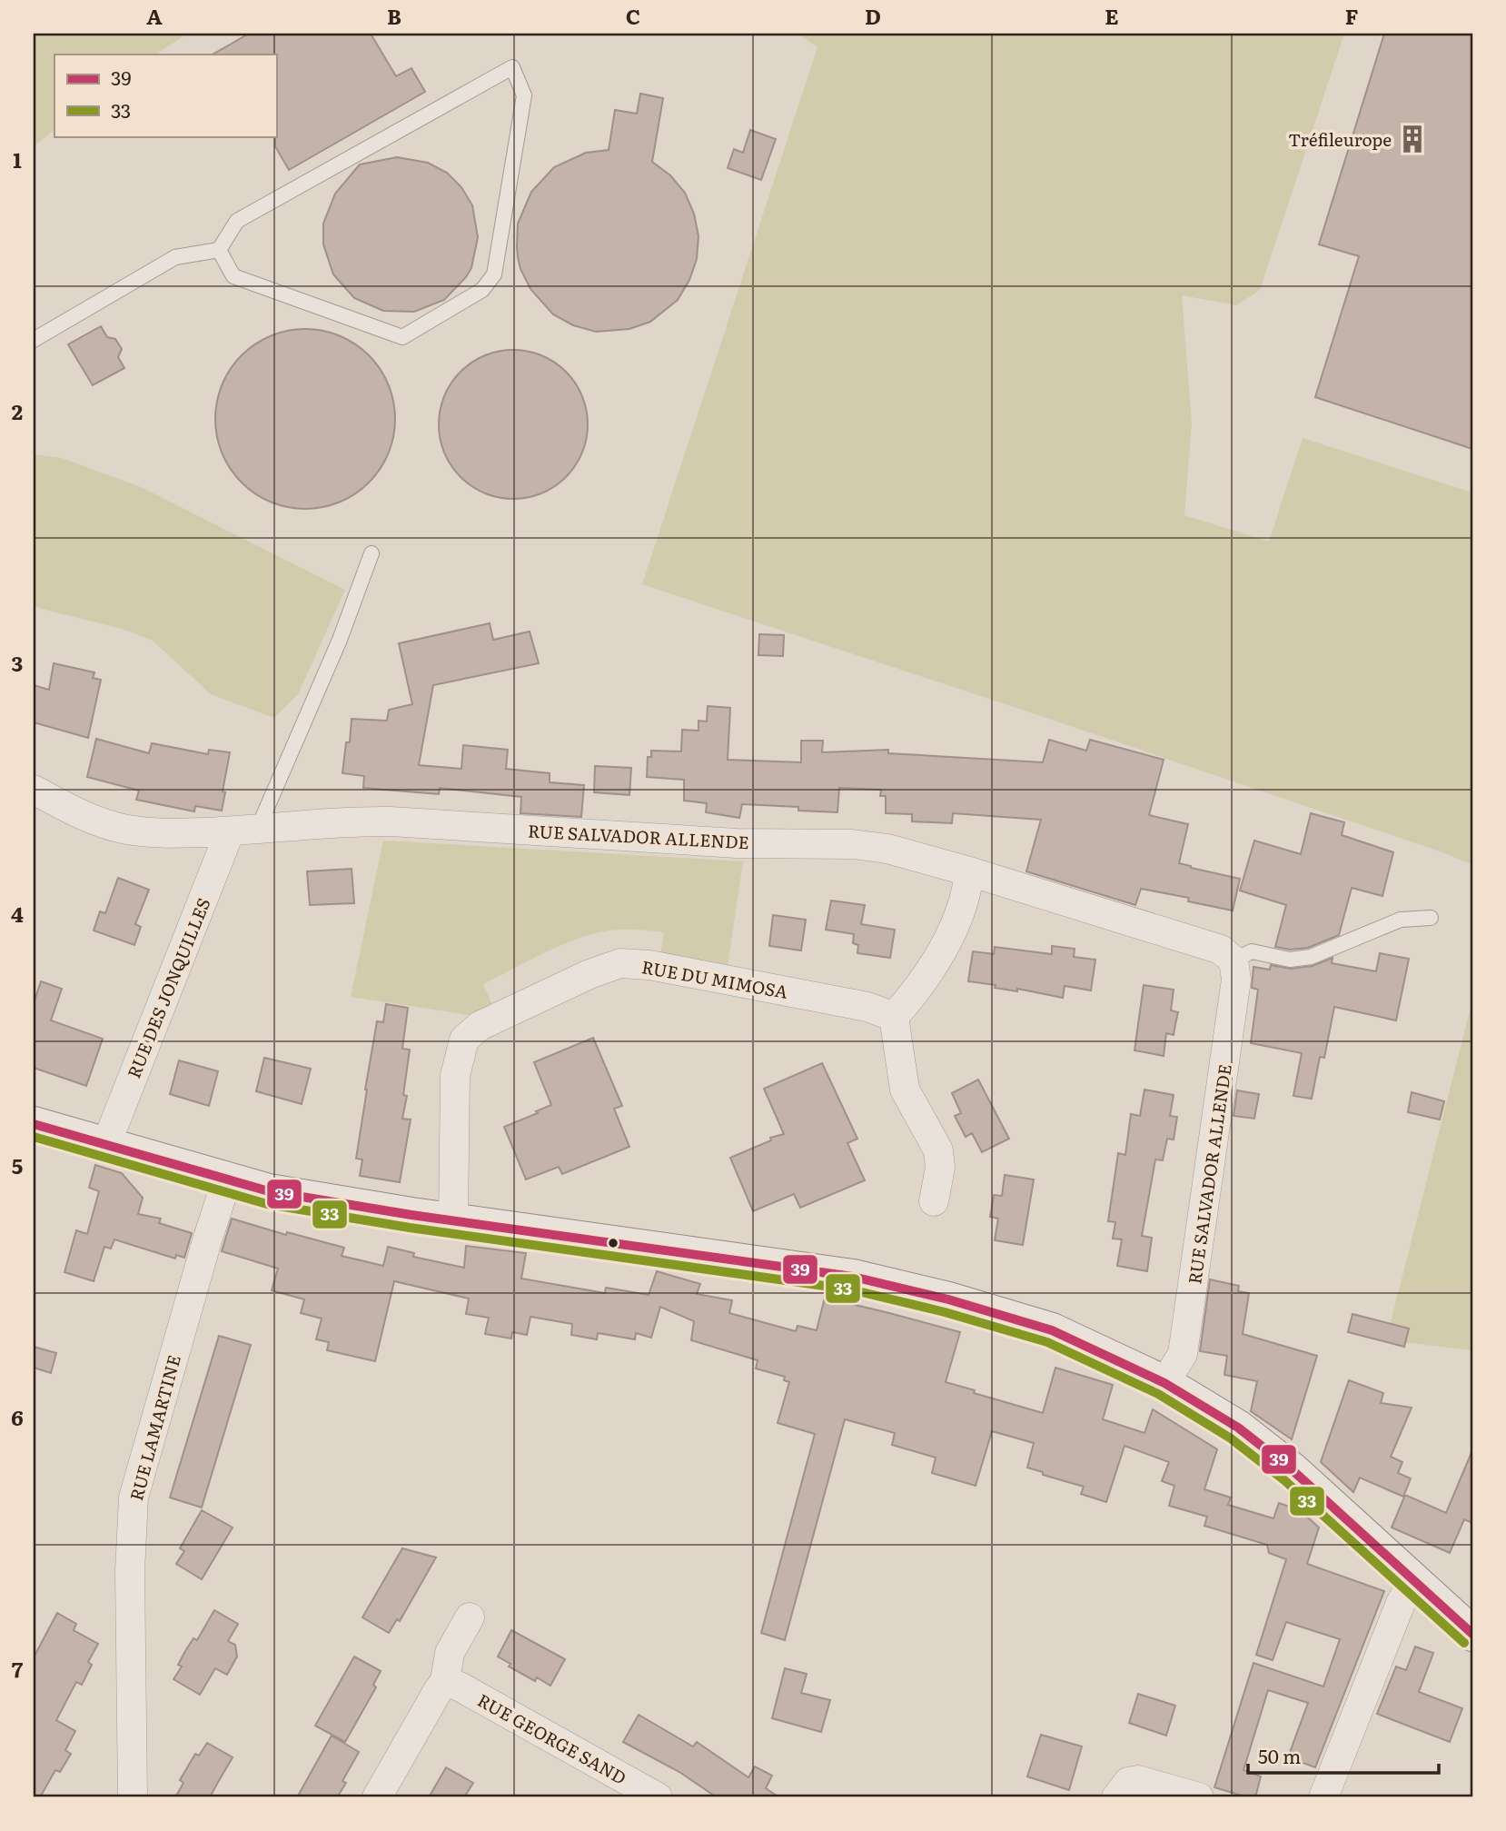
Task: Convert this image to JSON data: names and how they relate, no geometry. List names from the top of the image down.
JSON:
{
  "streets": {
    "street": [
      "RUE SALVADOR ALLENDE",
      "RUE DU MIMOSA",
      "RUE DES JONQUILLES",
      "RUE LAMARTINE",
      "RUE GEORGE SAND"
    ]
  },
  "crossings": [
    ["RUE SALVADOR ALLENDE", "RUE DES JONQUILLES"]
  ],
  "places": {
    "building": ["Tréfileurope"]
  },
  "lines": ["transit line 39", "transit line 33"],
  "legend": ["39", "33"],
  "scale_bar": "50 m",
  "grid": {
    "columns": [
      "A",
      "B",
      "C",
      "D",
      "E",
      "F"
    ],
    "rows": [
      "1",
      "2",
      "3",
      "4",
      "5",
      "6",
      "7"
    ]
  }
}
